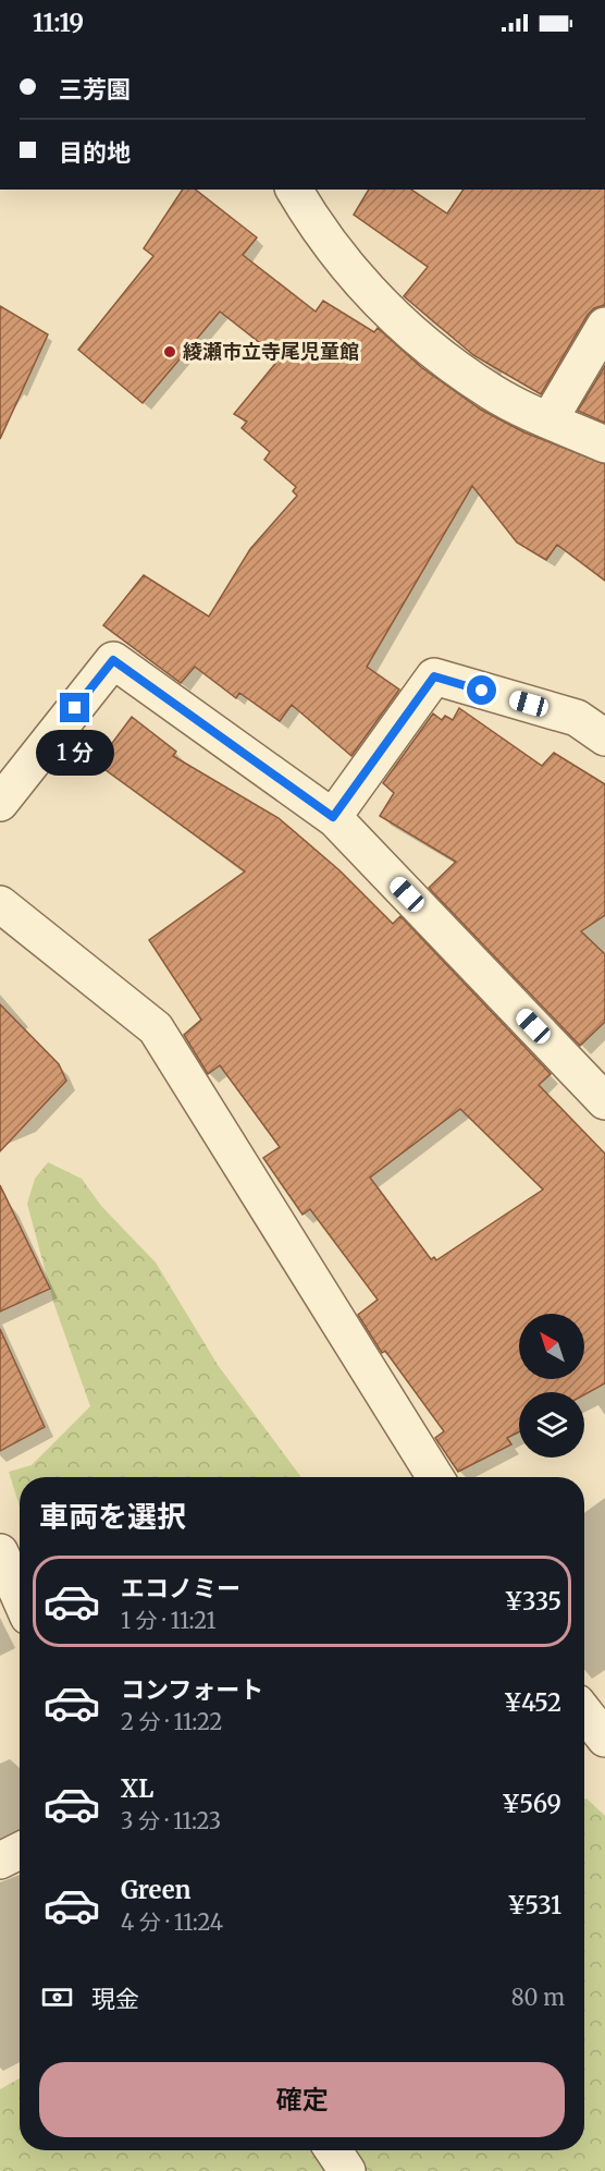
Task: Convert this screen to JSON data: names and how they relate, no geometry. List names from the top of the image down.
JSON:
{
  "places": ["綾瀬市立寺尾児童館"],
  "north": "top left",
  "page": {
    "status": "11:19",
    "banner": ["三芳園", "目的地"],
    "bubble": "1 分",
    "heading": "車両を選択",
    "list": [
      {
        "name": "エコノミー",
        "note": "1 分 · 11:21",
        "value": "¥335"
      },
      {
        "name": "コンフォート",
        "note": "2 分 · 11:22",
        "value": "¥452"
      },
      {
        "name": "XL",
        "note": "3 分 · 11:23",
        "value": "¥569"
      },
      {
        "name": "Green",
        "note": "4 分 · 11:24",
        "value": "¥531"
      }
    ],
    "pay": ["現金", "80 m"],
    "buttons": "確定"
  }
}
